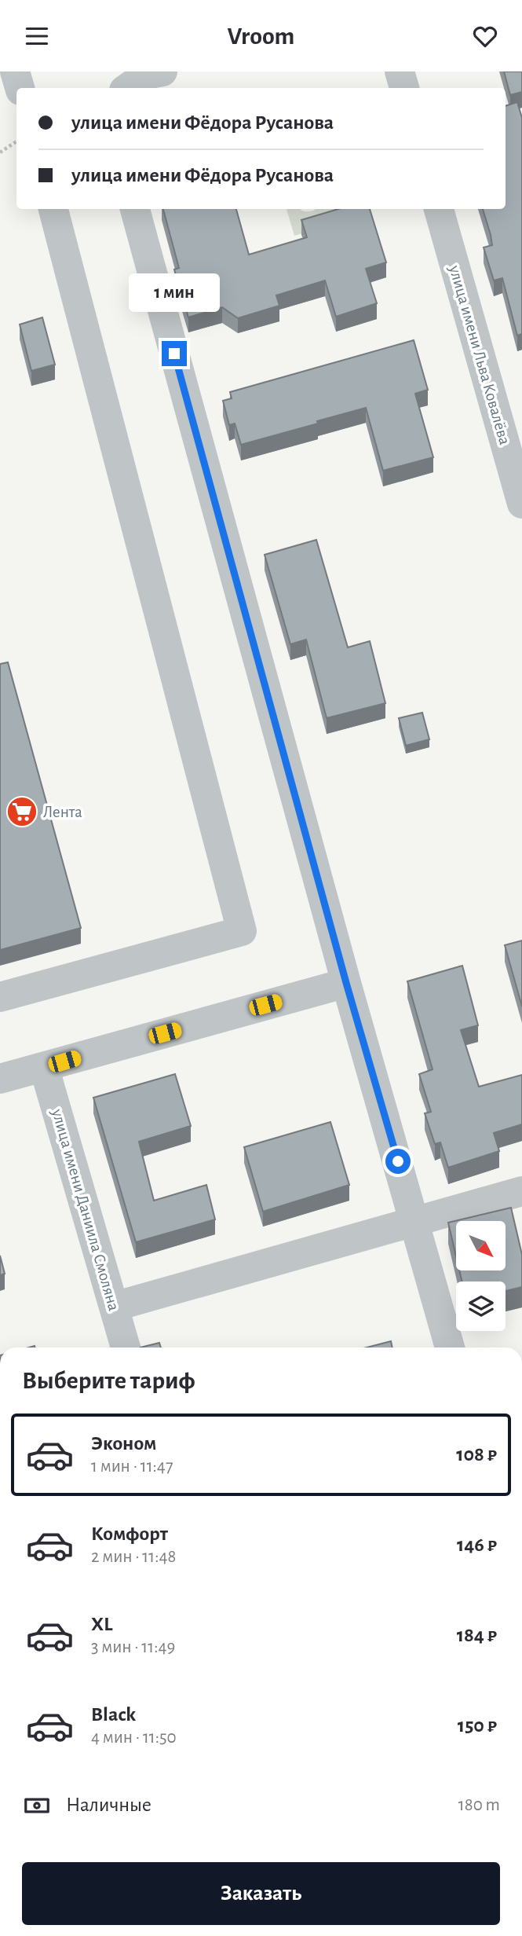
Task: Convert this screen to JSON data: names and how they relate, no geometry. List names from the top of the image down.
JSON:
{
  "streets": {
    "street": ["улица имени Льва Ковалёва", "улица имени Даниила Смоляна"]
  },
  "places": {
    "supermarket": ["Лента"]
  },
  "north": "bottom right",
  "page": {
    "header": "Vroom",
    "banner": ["улица имени Фёдора Русанова", "улица имени Фёдора Русанова"],
    "bubble": "1 мин",
    "heading": "Выберите тариф",
    "list": [
      {
        "name": "Эконом",
        "note": "1 мин · 11:47",
        "value": "108 ₽"
      },
      {
        "name": "Комфорт",
        "note": "2 мин · 11:48",
        "value": "146 ₽"
      },
      {
        "name": "XL",
        "note": "3 мин · 11:49",
        "value": "184 ₽"
      },
      {
        "name": "Black",
        "note": "4 мин · 11:50",
        "value": "150 ₽"
      }
    ],
    "pay": ["Наличные", "180 m"],
    "buttons": "Заказать"
  }
}
